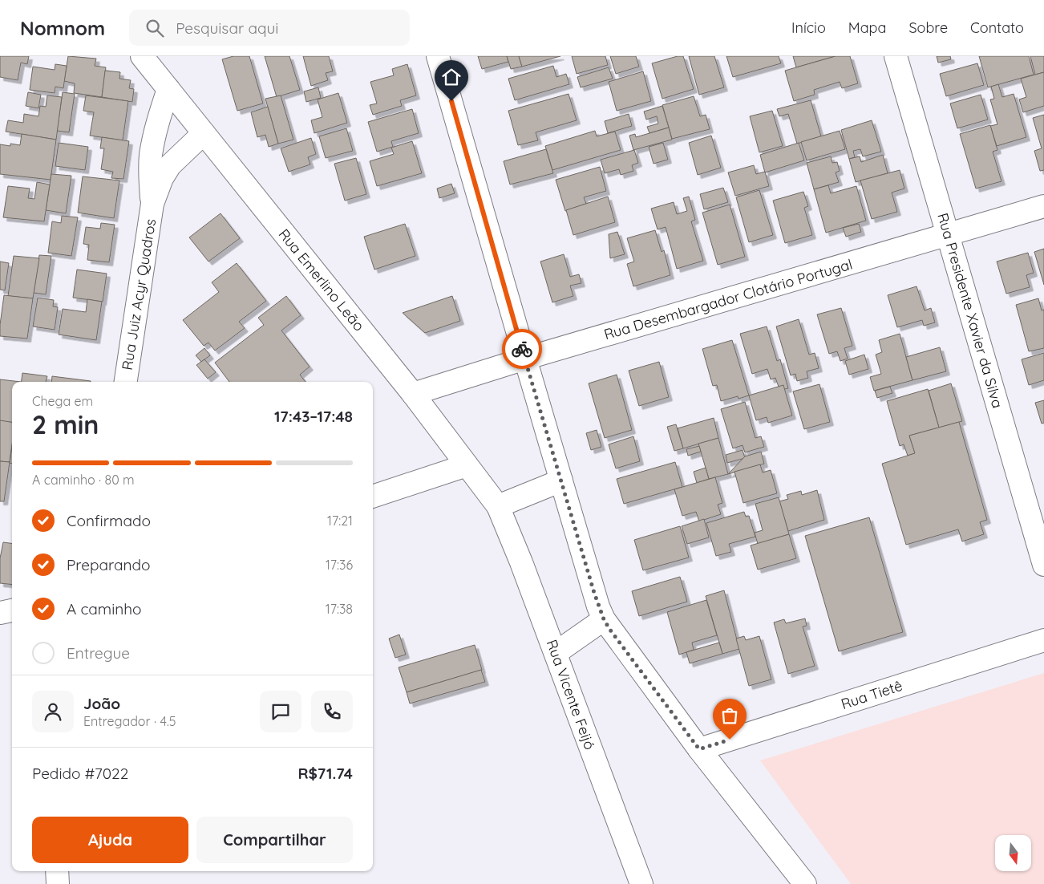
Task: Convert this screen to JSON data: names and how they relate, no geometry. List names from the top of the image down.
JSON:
{
  "streets": {
    "street": [
      "Rua Emerlino Leão",
      "Rua Juiz Acyr Quadros",
      "Rua Desembargador Clotário Portugal",
      "Rua Presidente Xavier da Silva",
      "Rua Vicente Feijó",
      "Rua Tietê"
    ]
  },
  "crossings": [
    ["Rua Emerlino Leão", "Rua Juiz Acyr Quadros"],
    ["Rua Emerlino Leão", "Rua Desembargador Clotário Portugal"],
    ["Rua Emerlino Leão", "Rua Vicente Feijó"],
    ["Rua Desembargador Clotário Portugal", "Rua Presidente Xavier da Silva"]
  ],
  "north": "bottom",
  "page": {
    "header": "Nomnom",
    "search": "Pesquisar aqui",
    "nav": [
      "Início",
      "Mapa",
      "Sobre",
      "Contato"
    ],
    "heading": ["2 min", "Chega em", "17:43–17:48"],
    "panel": [
      "João",
      "Entregador · 4.5",
      "Pedido #7022",
      "R$71.74"
    ],
    "bar": "A caminho · 80 m",
    "list": [
      ["Confirmado", "17:21"],
      ["Preparando", "17:36"],
      ["A caminho", "17:38"],
      "Entregue"
    ],
    "buttons": ["Ajuda", "Compartilhar"]
  }
}
